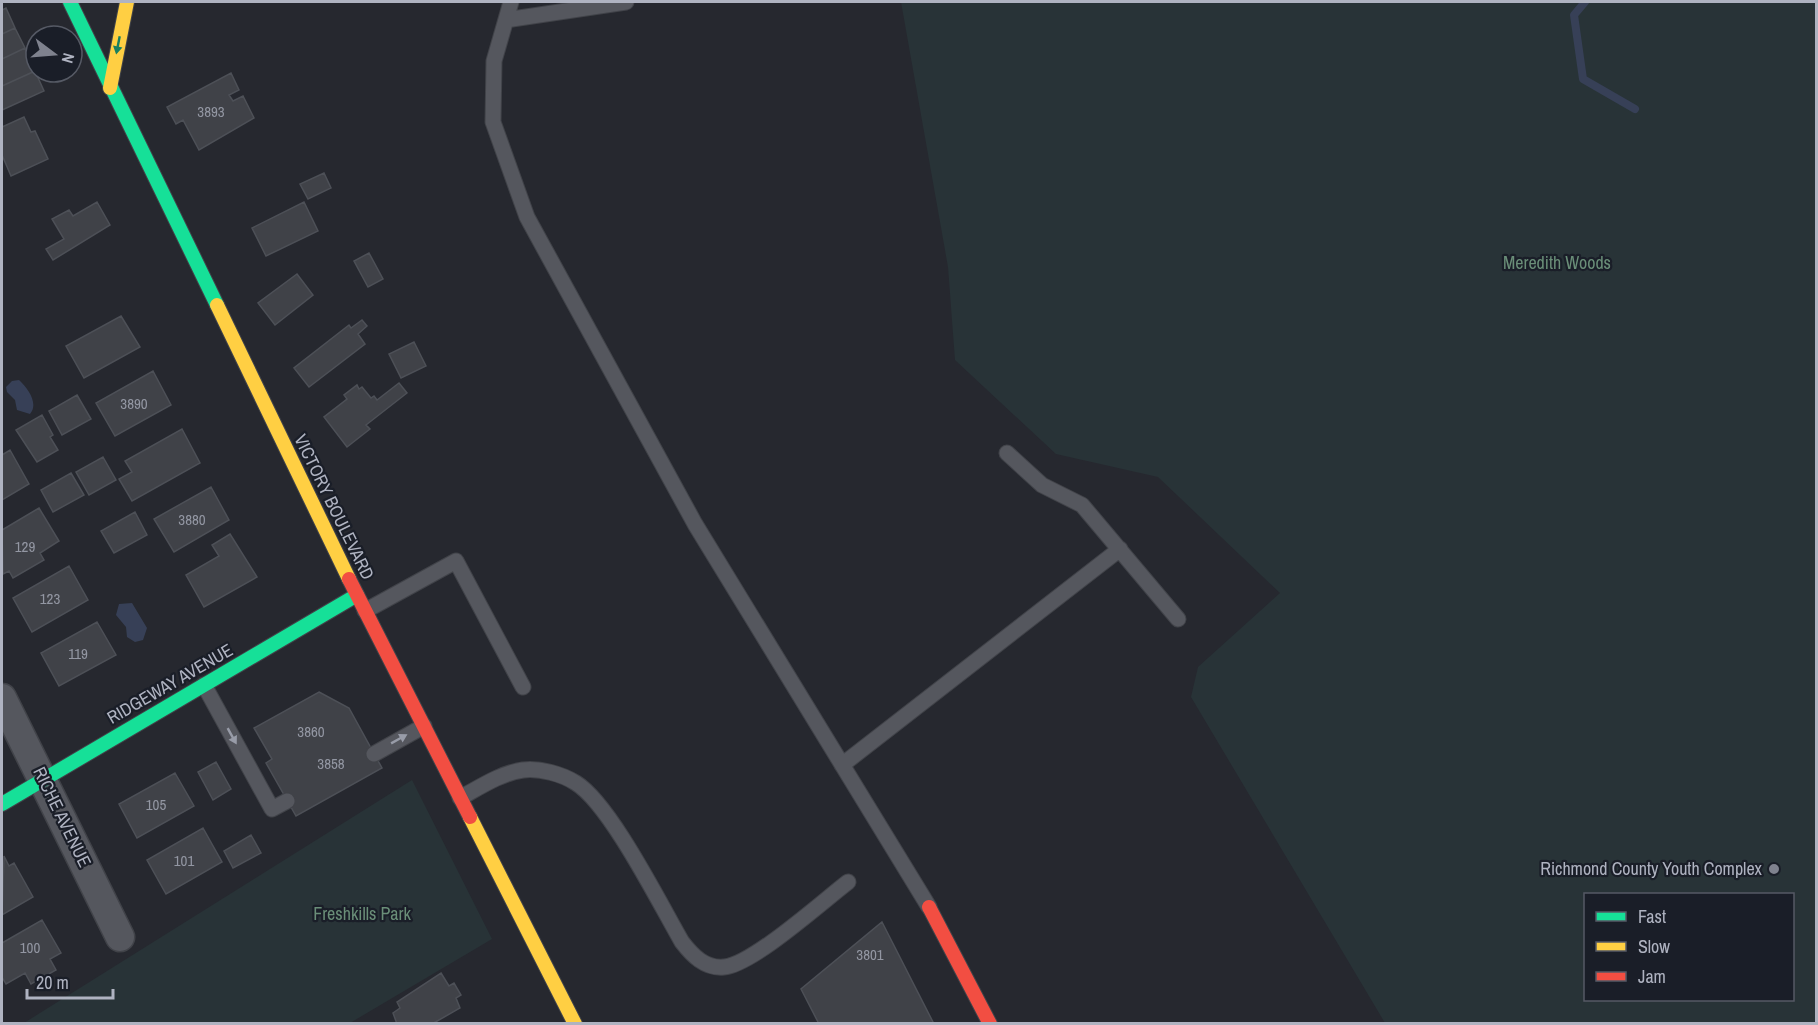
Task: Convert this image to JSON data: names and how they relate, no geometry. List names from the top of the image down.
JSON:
{
  "streets": {
    "main road": ["VICTORY BOULEVARD", "RIDGEWAY AVENUE"],
    "street": ["RICHE AVENUE"]
  },
  "crossings": [
    ["VICTORY BOULEVARD", "RIDGEWAY AVENUE"],
    ["RIDGEWAY AVENUE", "RICHE AVENUE"]
  ],
  "parks": ["Meredith Woods", "Freshkills Park"],
  "places": ["Richmond County Youth Complex"],
  "house_numbers": [
    "3893",
    "3890",
    "3880",
    "129",
    "123",
    "119",
    "3860",
    "3858",
    "105",
    "101",
    "100",
    "3801"
  ],
  "legend": ["Fast", "Slow", "Jam"],
  "scale_bar": "20 m",
  "north": "right"
}
